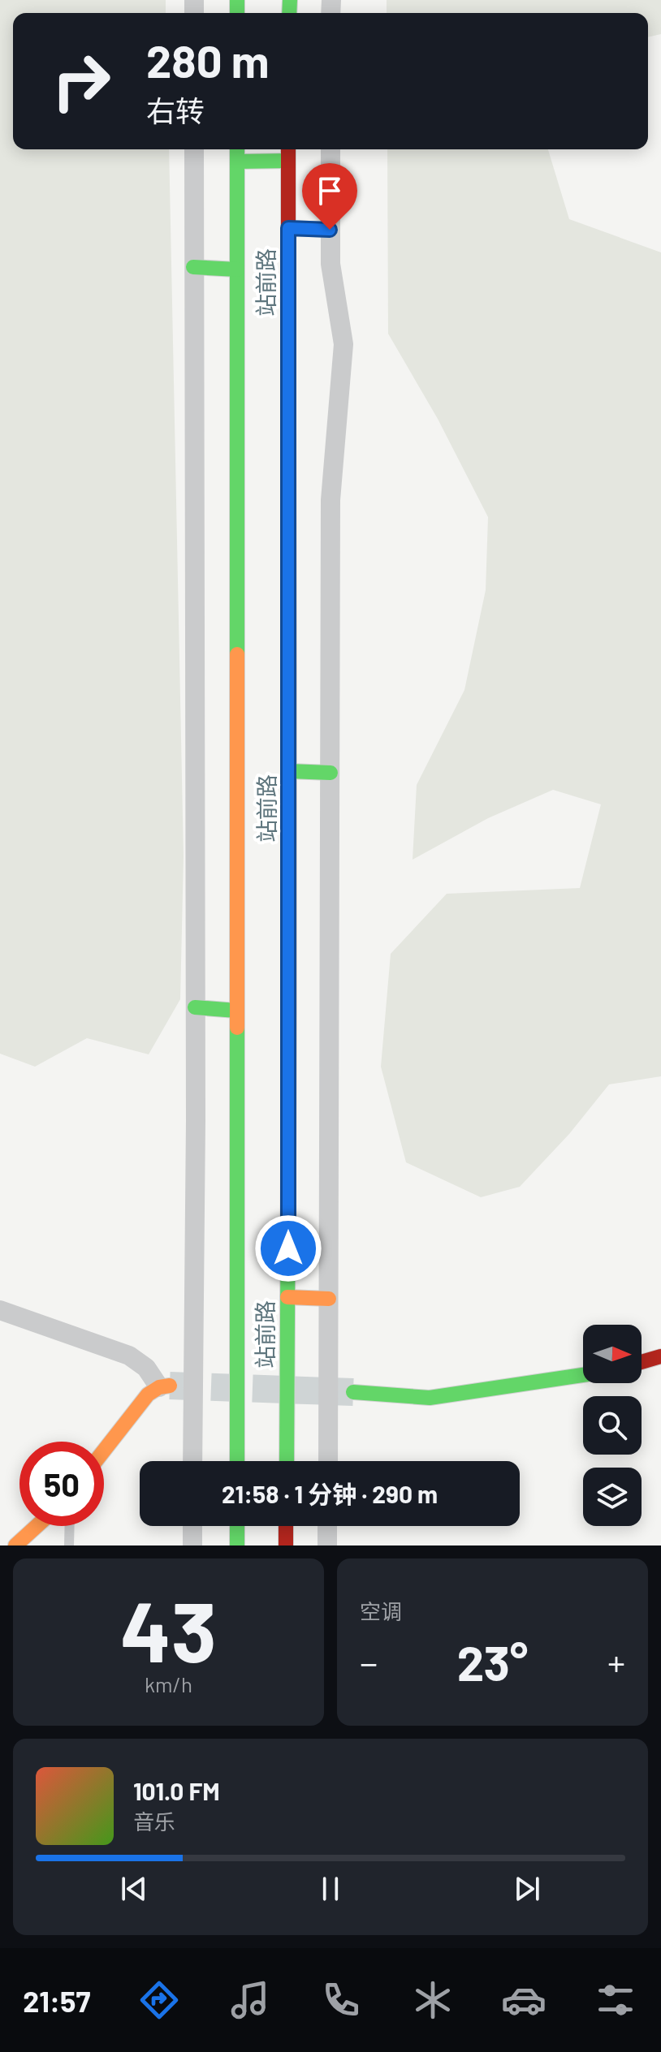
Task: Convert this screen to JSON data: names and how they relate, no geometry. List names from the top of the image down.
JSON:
{
  "streets": {
    "main road": ["站前路"]
  },
  "north": "right",
  "page": {
    "turn": ["280 m", "右转"],
    "limit": "50",
    "trip": "21:58 · 1 分钟 · 290 m",
    "tile": [
      ["43", "km/h"],
      "空调"
    ],
    "heat": ["−", "23°", "+"],
    "song": ["101.0 FM", "音乐"],
    "tabs": "21:57"
  }
}
